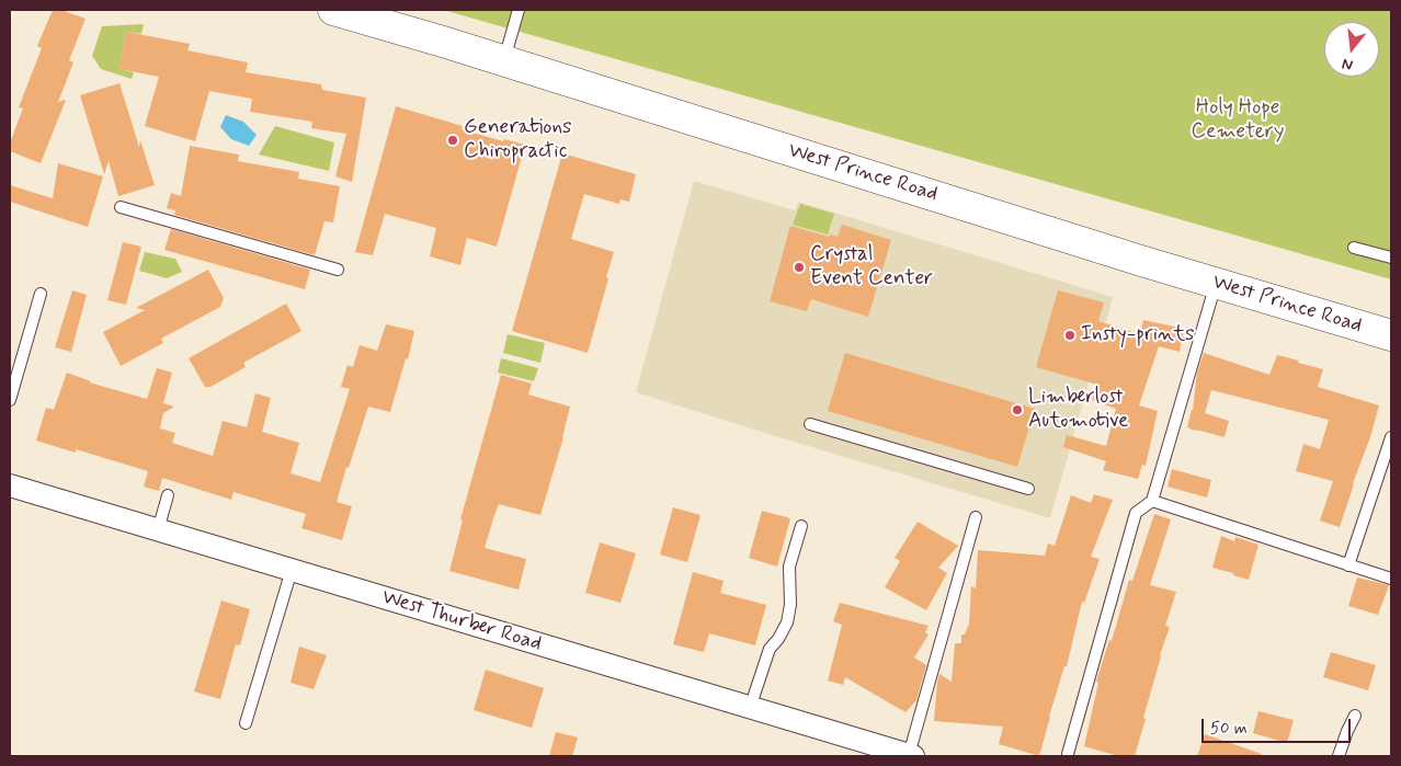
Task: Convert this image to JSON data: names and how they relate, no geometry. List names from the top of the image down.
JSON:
{
  "streets": {
    "main road": ["West Prince Road"],
    "street": ["West Thurber Road"]
  },
  "parks": ["Holy Hope Cemetery"],
  "places": [
    "Generations Chiropractic",
    "Crystal Event Center",
    "Insty-prints",
    "Limberlost Automotive"
  ],
  "scale_bar": "50 m",
  "north": "bottom"
}
